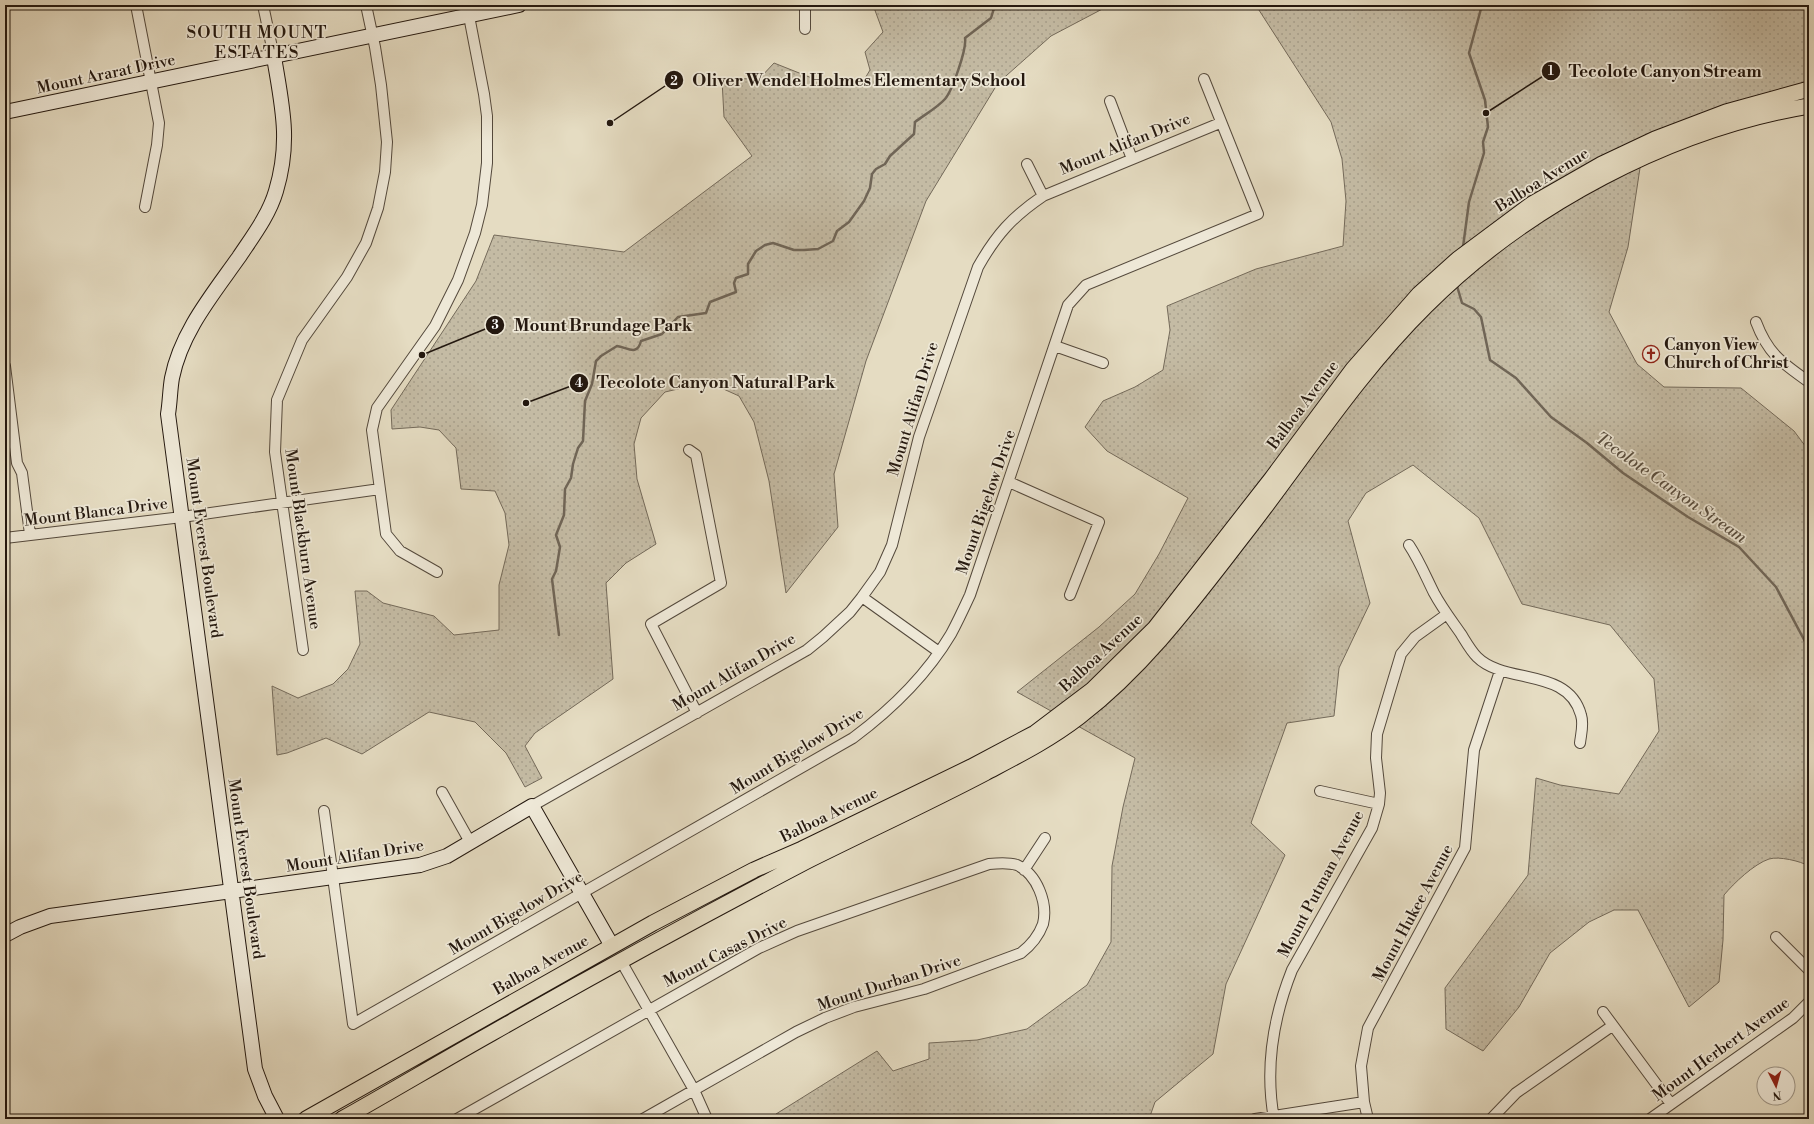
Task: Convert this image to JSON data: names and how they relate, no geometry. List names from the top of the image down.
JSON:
{
  "streets": {
    "main road": ["Balboa Avenue"],
    "street": [
      "Mount Ararat Drive",
      "Mount Alifan Drive",
      "Mount Bigelow Drive",
      "Mount Blanca Drive",
      "Mount Blackburn Avenue",
      "Mount Everest Boulevard",
      "Mount Putman Avenue",
      "Mount Hukee Avenue",
      "Mount Casas Drive",
      "Mount Durban Drive",
      "Mount Herbert Avenue"
    ]
  },
  "crossings": [
    ["Mount Ararat Drive", "Mount Blackburn Avenue"],
    ["Mount Ararat Drive", "Mount Everest Boulevard"],
    ["Mount Alifan Drive", "Mount Bigelow Drive"],
    ["Mount Alifan Drive", "Mount Everest Boulevard"],
    ["Mount Blanca Drive", "Mount Blackburn Avenue"],
    ["Mount Blanca Drive", "Mount Everest Boulevard"],
    ["Mount Casas Drive", "Mount Durban Drive"]
  ],
  "districts": ["SOUTH MOUNT ESTATES"],
  "water": ["Tecolote Canyon Stream"],
  "places": {
    "other": [
      "Tecolote Canyon Stream",
      "Oliver Wendel Holmes Elementary School",
      "Mount Brundage Park",
      "Tecolote Canyon Natural Park"
    ],
    "church": ["Canyon View Church of Christ"]
  },
  "north": "bottom"
}
